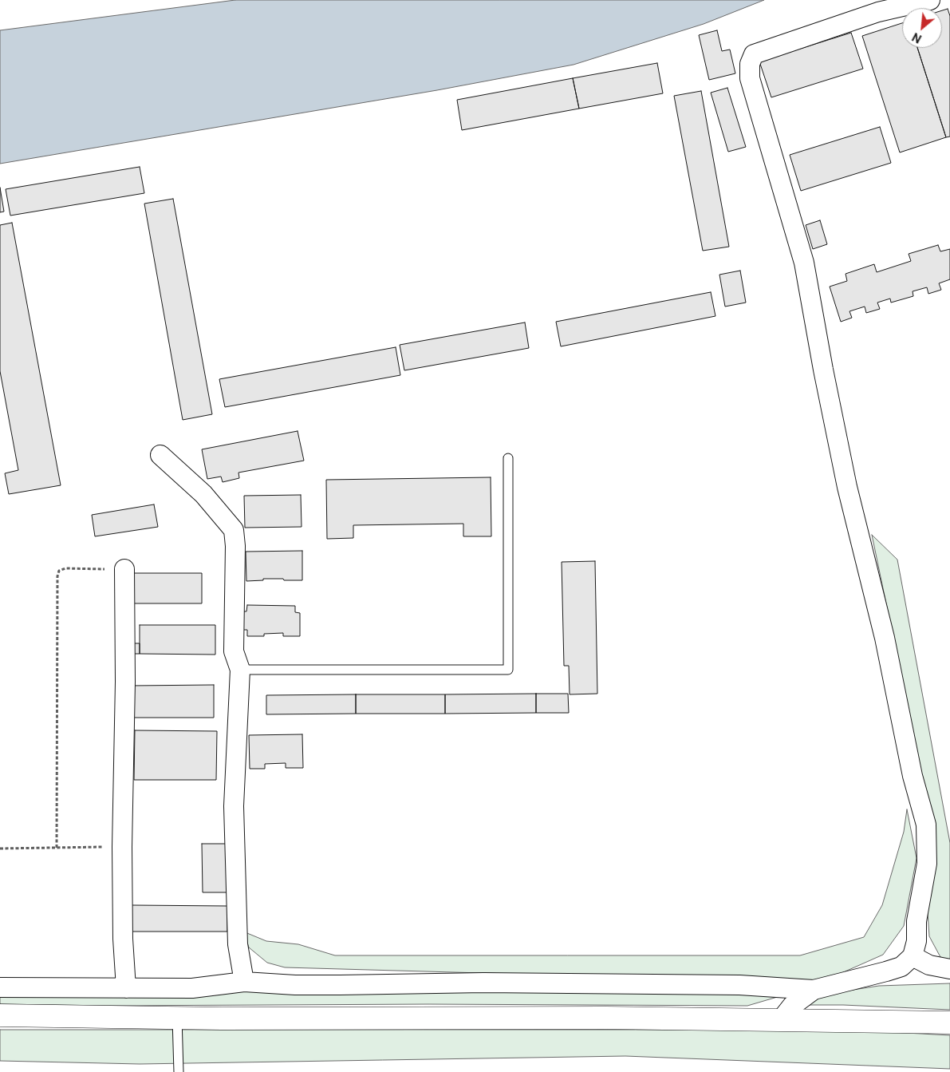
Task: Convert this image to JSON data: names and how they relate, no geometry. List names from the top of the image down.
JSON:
{
  "north": "bottom left"
}
